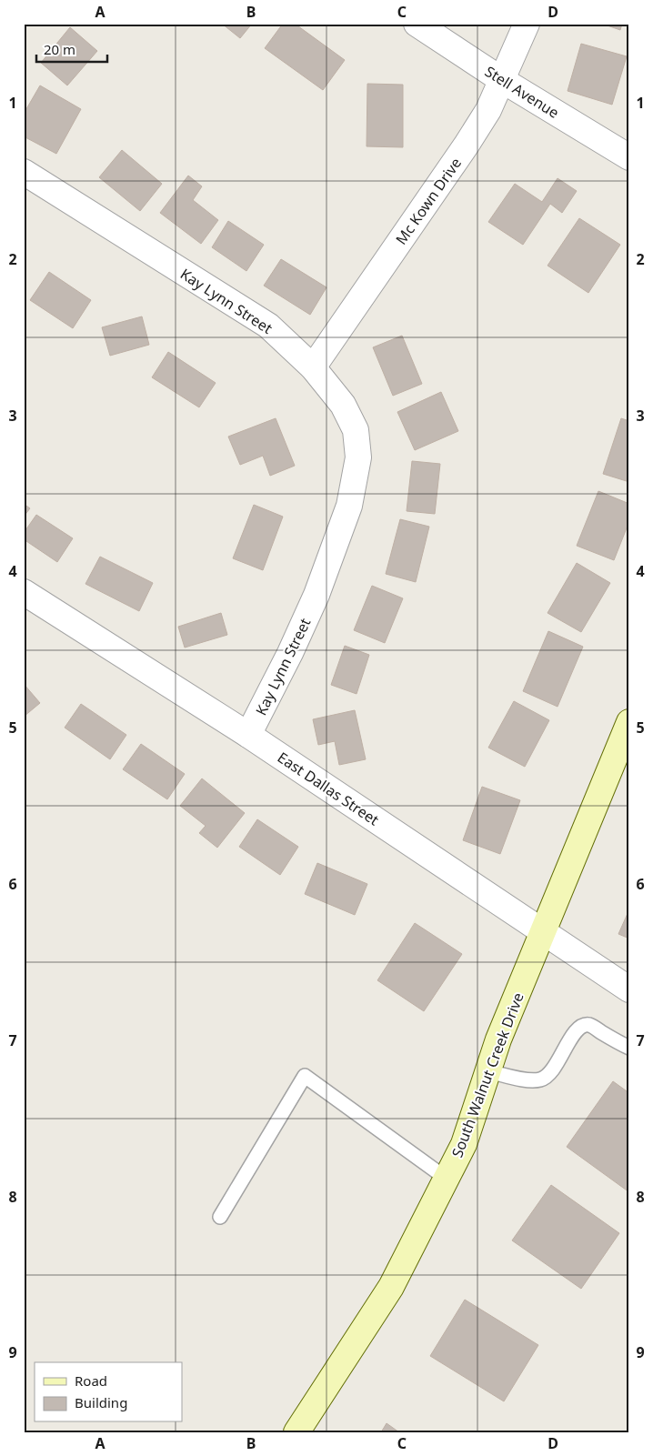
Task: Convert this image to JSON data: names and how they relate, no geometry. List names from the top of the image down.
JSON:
{
  "streets": {
    "street": [
      "Stell Avenue",
      "Mc Kown Drive",
      "Kay Lynn Street",
      "East Dallas Street",
      "South Walnut Creek Drive"
    ]
  },
  "crossings": [
    ["Stell Avenue", "Mc Kown Drive"],
    ["Mc Kown Drive", "Kay Lynn Street"],
    ["Kay Lynn Street", "East Dallas Street"],
    ["East Dallas Street", "South Walnut Creek Drive"]
  ],
  "legend": ["Road", "Building"],
  "scale_bar": "20 m",
  "grid": {
    "columns": [
      "A",
      "B",
      "C",
      "D"
    ],
    "rows": [
      "1",
      "2",
      "3",
      "4",
      "5",
      "6",
      "7",
      "8",
      "9"
    ]
  }
}
